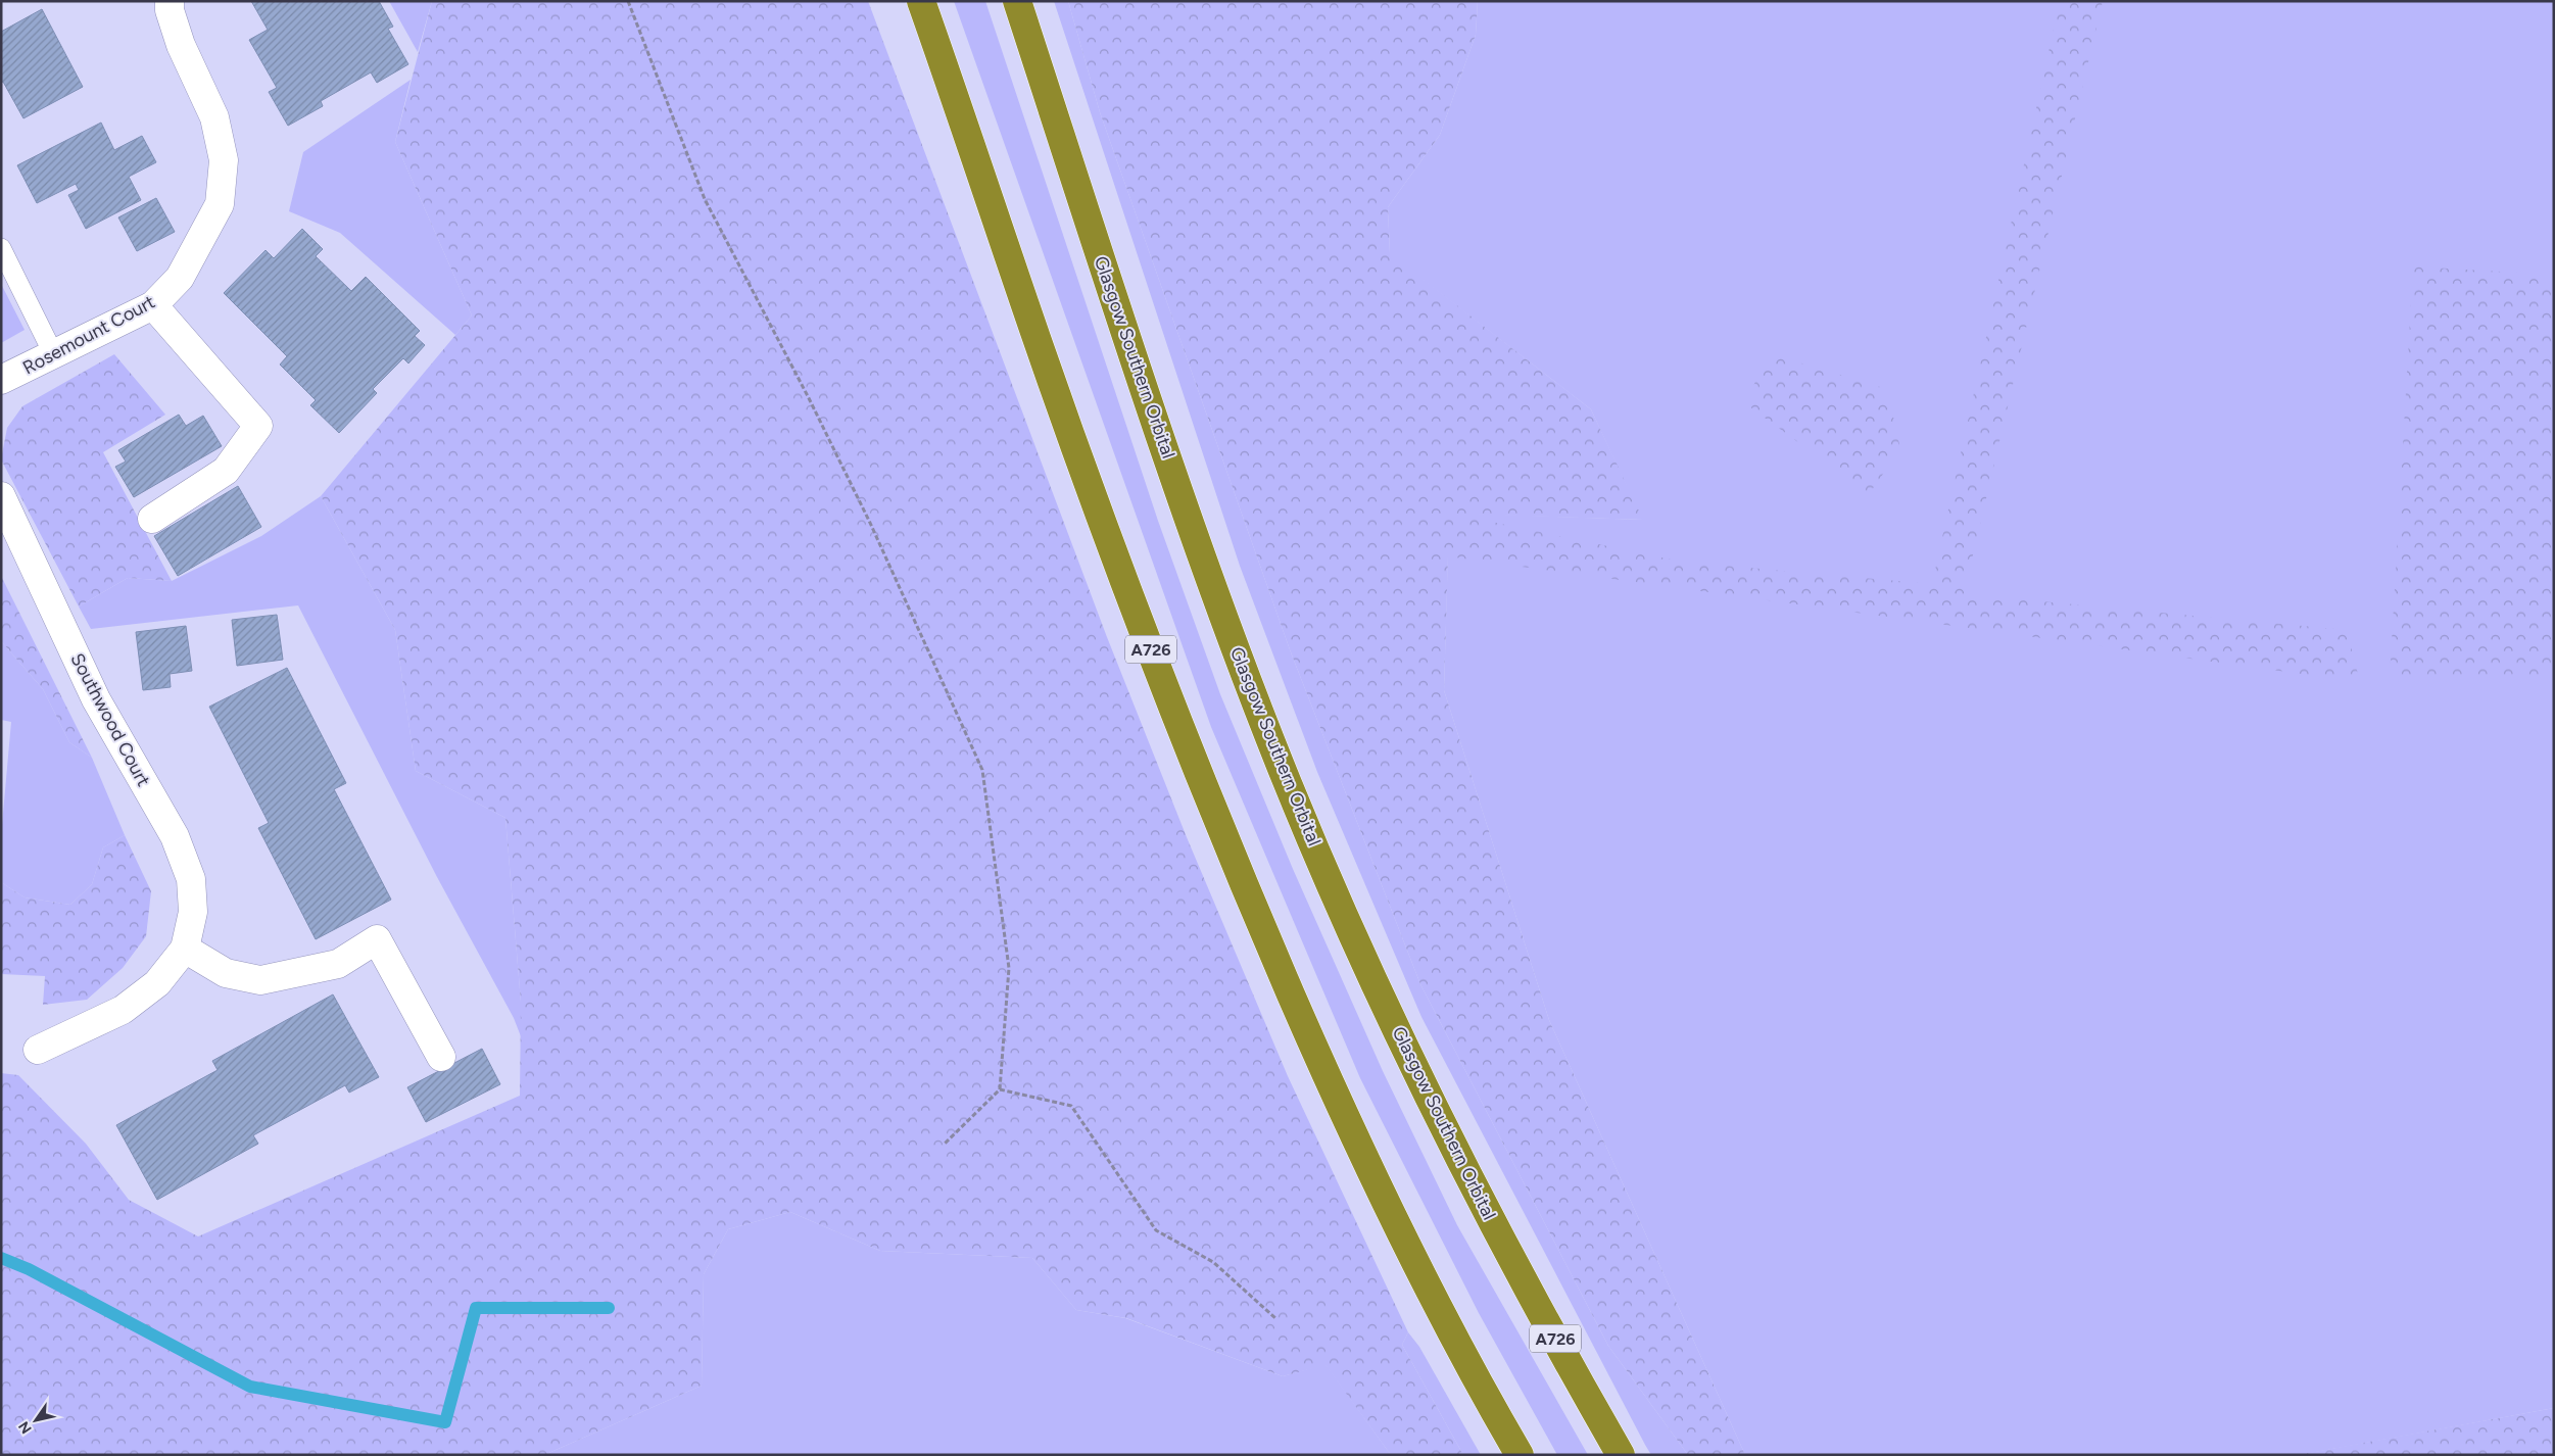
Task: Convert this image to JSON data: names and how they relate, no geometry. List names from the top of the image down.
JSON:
{
  "streets": {
    "highway": ["Glasgow Southern Orbital", "A726"],
    "street": ["Rosemount Court", "Southwood Court"]
  },
  "north": "bottom left"
}
